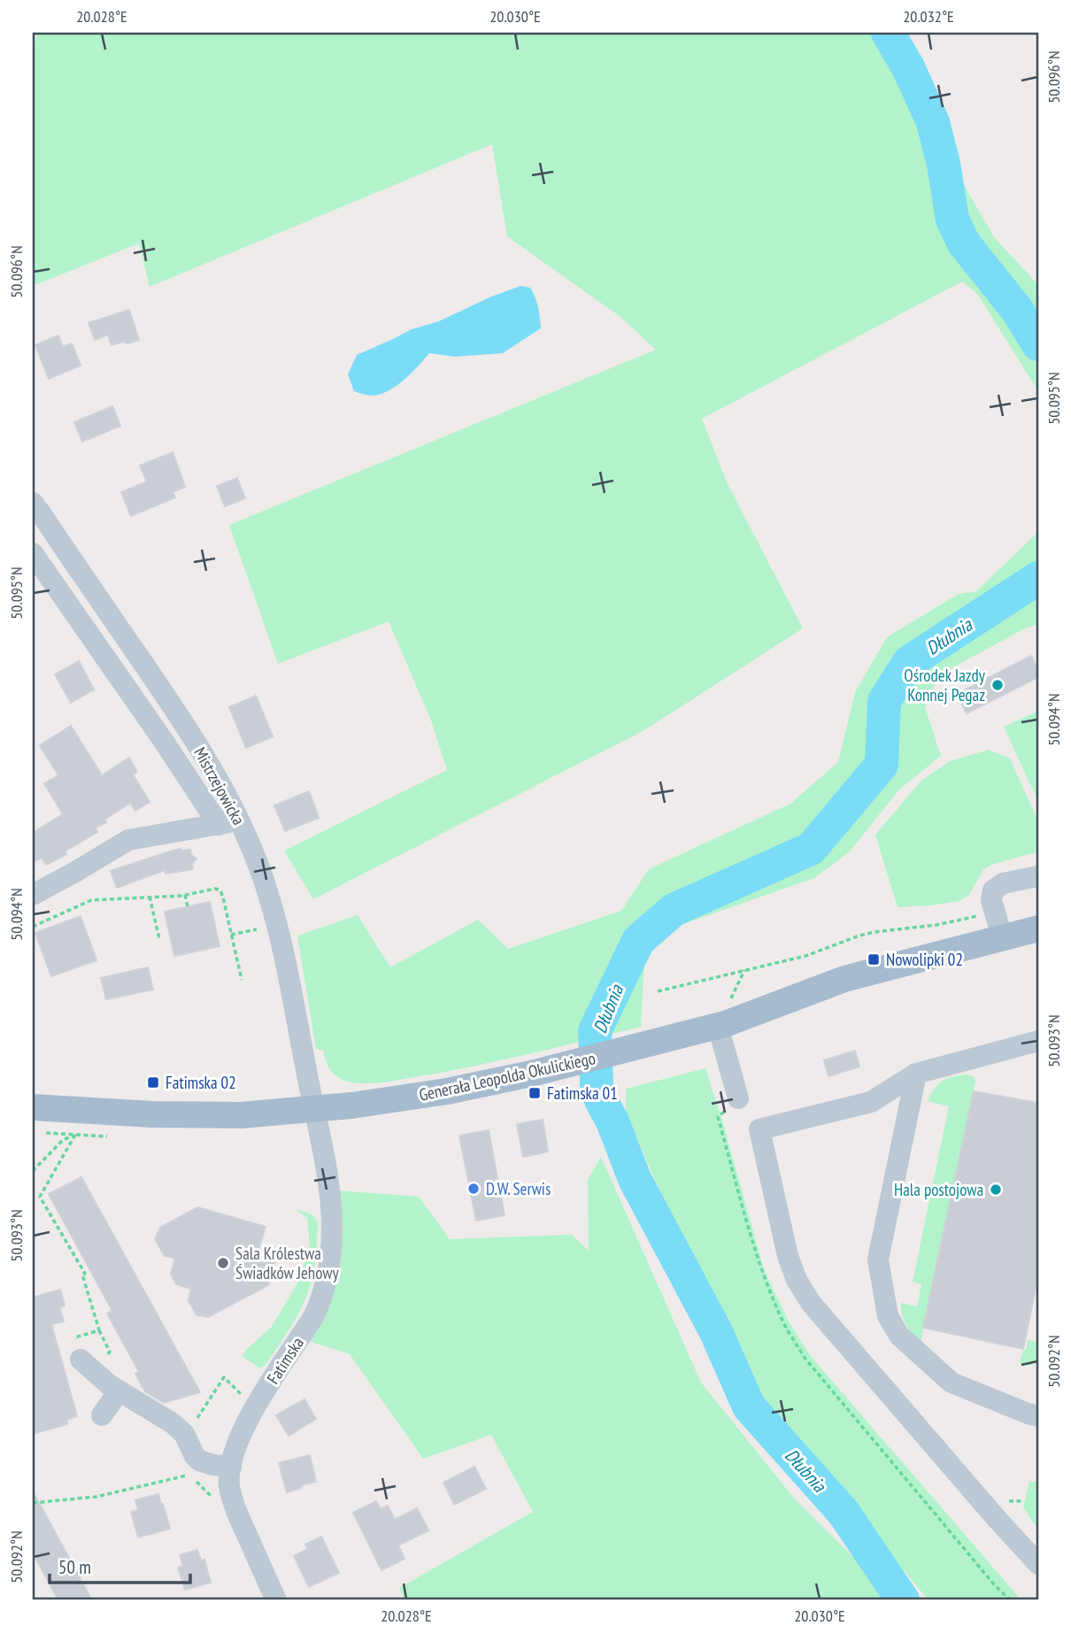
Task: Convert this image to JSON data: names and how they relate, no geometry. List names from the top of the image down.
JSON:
{
  "streets": {
    "main road": ["Generała Leopolda Okulickiego"],
    "street": ["Mistrzejowicka", "Fatimska"]
  },
  "crossings": [
    ["Mistrzejowicka", "Generała Leopolda Okulickiego"],
    ["Mistrzejowicka", "Fatimska"],
    ["Generała Leopolda Okulickiego", "Fatimska"]
  ],
  "water": ["Dłubnia"],
  "places": {
    "other": [
      "Ośrodek Jazdy Konnej Pegaz",
      "D.W. Serwis",
      "Hala postojowa",
      "Sala Królestwa Świadków Jehowy"
    ],
    "transit": ["Nowolipki 02", "Fatimska 02", "Fatimska 01"]
  },
  "scale_bar": "50 m",
  "coordinates": [
    "20.028°E",
    "20.030°E",
    "20.032°E",
    "50.096°N",
    "50.095°N",
    "50.094°N",
    "50.093°N",
    "50.092°N"
  ]
}
